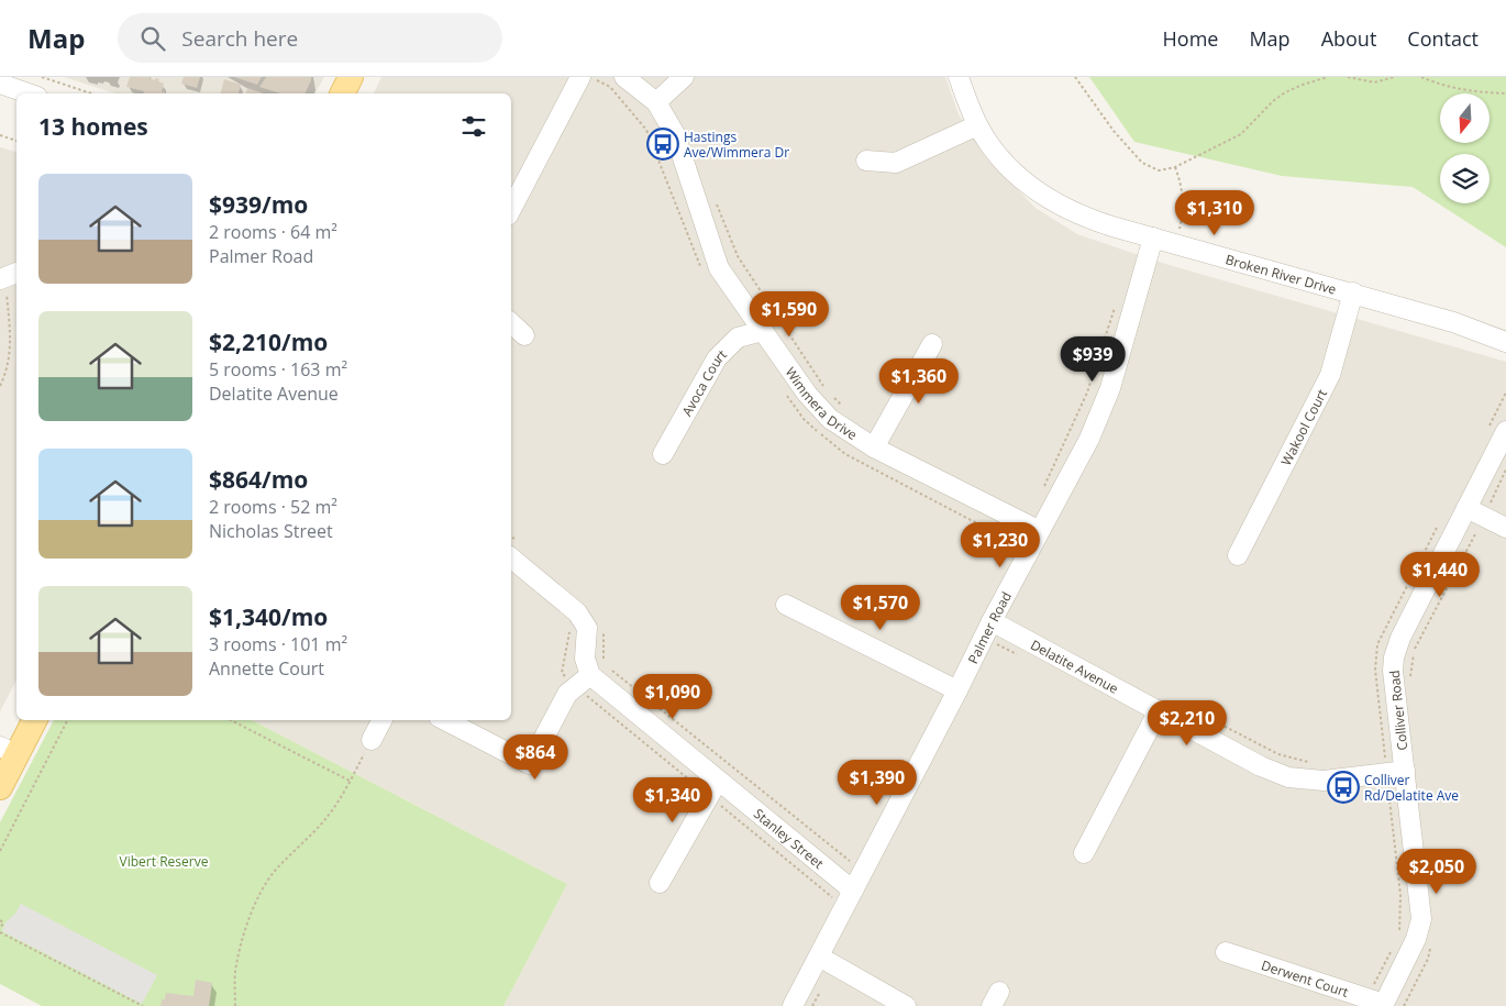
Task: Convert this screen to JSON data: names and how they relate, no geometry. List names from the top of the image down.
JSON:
{
  "streets": {
    "street": [
      "Broken River Drive",
      "Avoca Court",
      "Wimmera Drive",
      "Wakool Court",
      "Palmer Road",
      "Delatite Avenue",
      "Colliver Road",
      "Stanley Street",
      "Derwent Court"
    ]
  },
  "crossings": [
    ["Broken River Drive", "Wakool Court"],
    ["Broken River Drive", "Palmer Road"],
    ["Avoca Court", "Wimmera Drive"],
    ["Wimmera Drive", "Palmer Road"],
    ["Palmer Road", "Delatite Avenue"],
    ["Palmer Road", "Stanley Street"],
    ["Delatite Avenue", "Colliver Road"],
    ["Colliver Road", "Derwent Court"]
  ],
  "parks": ["Vibert Reserve"],
  "places": {
    "bus stop": ["Hastings Ave/Wimmera Dr", "Colliver Rd/Delatite Ave"]
  },
  "north": "bottom",
  "page": {
    "header": "Map",
    "search": "Search here",
    "nav": [
      "Home",
      "Map",
      "About",
      "Contact"
    ],
    "heading": "13 homes",
    "list": [
      {
        "name": "$939/mo",
        "note": "2 rooms · 64 m² · Palmer Road"
      },
      {
        "name": "$2,210/mo",
        "note": "5 rooms · 163 m² · Delatite Avenue"
      },
      {
        "name": "$864/mo",
        "note": "2 rooms · 52 m² · Nicholas Street"
      },
      {
        "name": "$1,340/mo",
        "note": "3 rooms · 101 m² · Annette Court"
      }
    ],
    "price": [
      "$1,310",
      "$1,590",
      "$939",
      "$1,360",
      "$1,230",
      "$1,440",
      "$1,570",
      "$1,090",
      "$2,210",
      "$864",
      "$1,390",
      "$1,340",
      "$2,050"
    ]
  }
}
